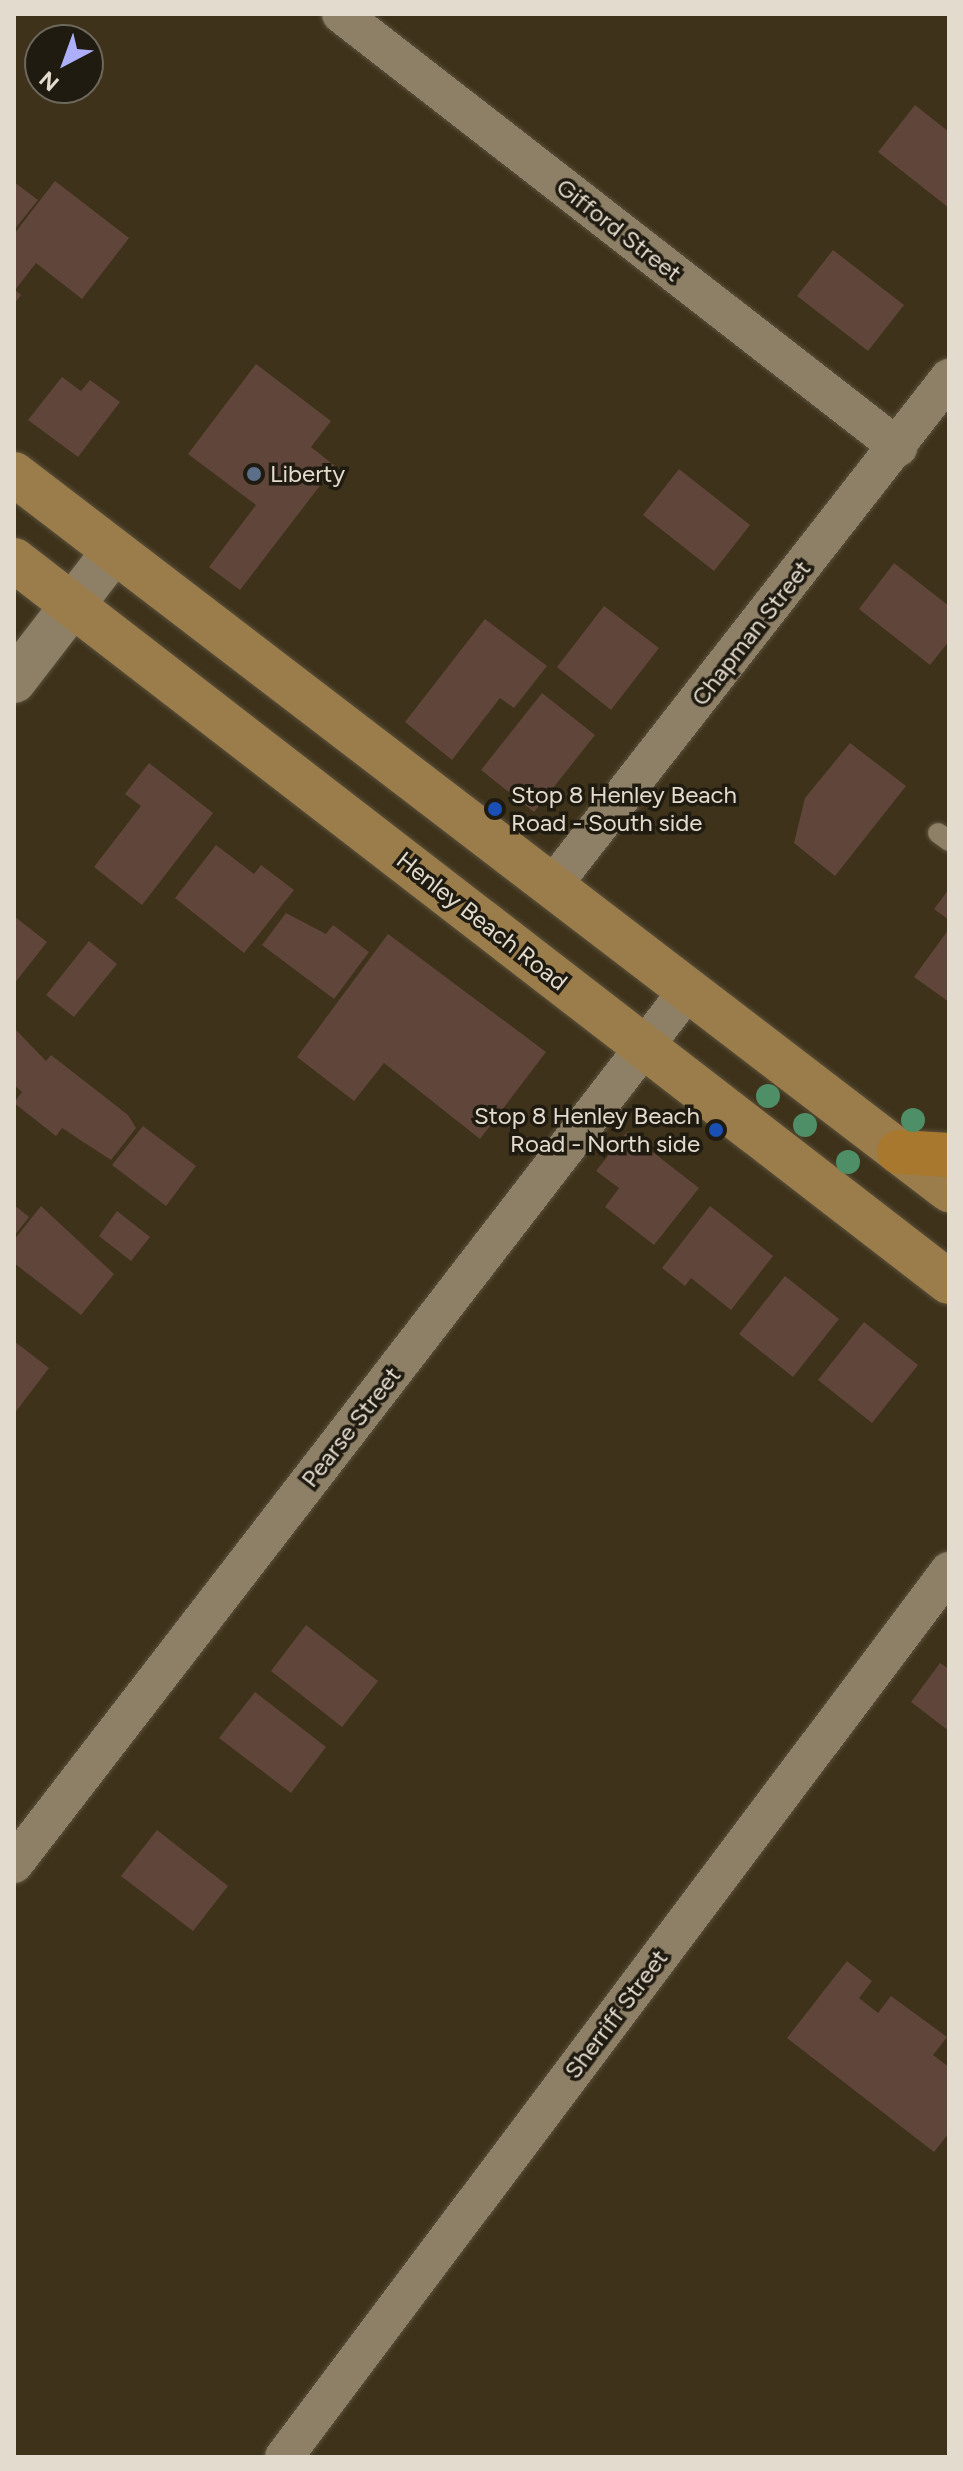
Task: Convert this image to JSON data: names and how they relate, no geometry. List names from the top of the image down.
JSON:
{
  "streets": {
    "main road": ["Henley Beach Road"],
    "street": [
      "Gifford Street",
      "Chapman Street",
      "Pearse Street",
      "Sherriff Street"
    ]
  },
  "crossings": [
    ["Gifford Street", "Chapman Street"],
    ["Henley Beach Road", "Pearse Street"]
  ],
  "places": ["Liberty", "Stop 8 Henley Beach Road - South side", "Stop 8 Henley Beach Road - North side"],
  "north": "bottom left"
}
